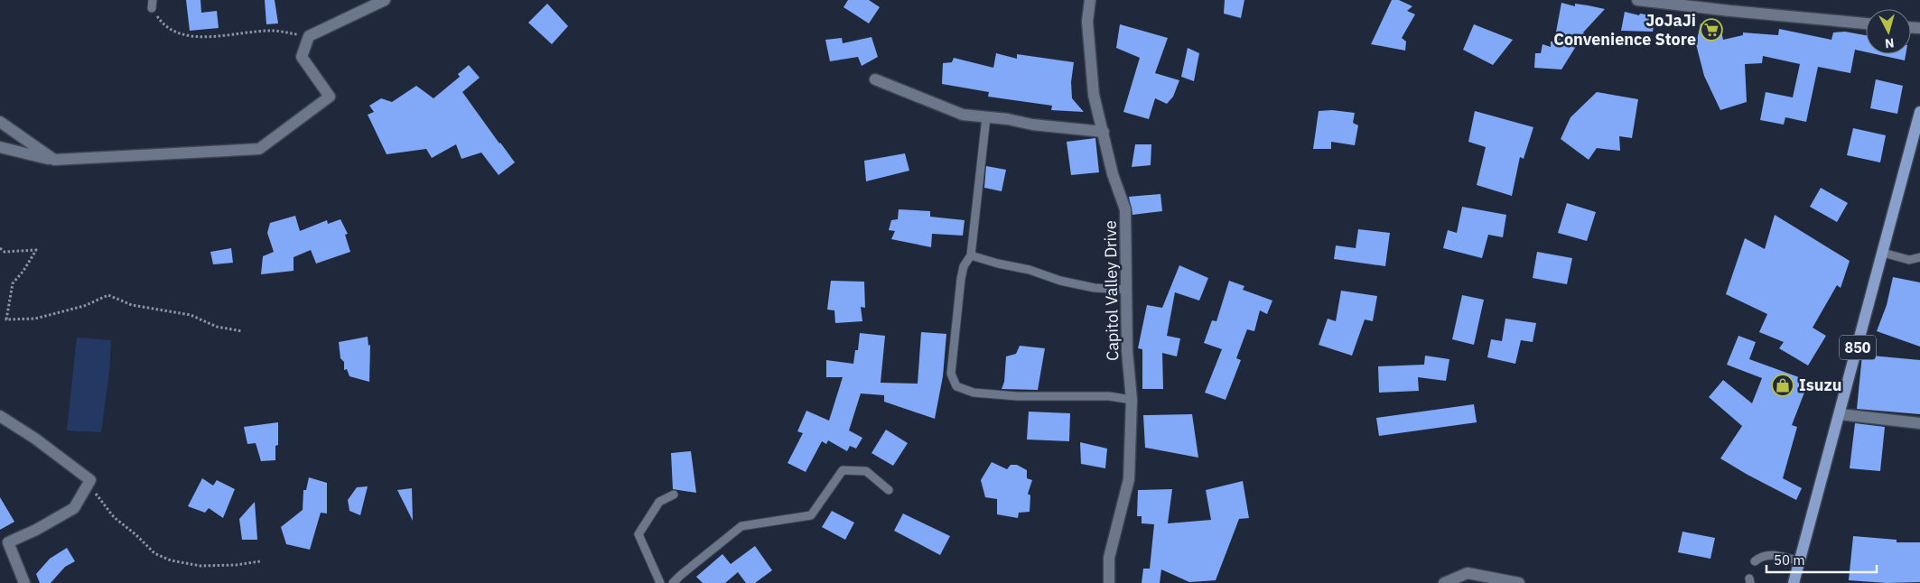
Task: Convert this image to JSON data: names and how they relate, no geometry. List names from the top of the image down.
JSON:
{
  "streets": {
    "main road": ["850"],
    "street": ["Capitol Valley Drive"]
  },
  "places": {
    "supermarket": ["JoJaJi Convenience Store"],
    "shop": ["Isuzu"]
  },
  "scale_bar": "50 m",
  "north": "bottom"
}
